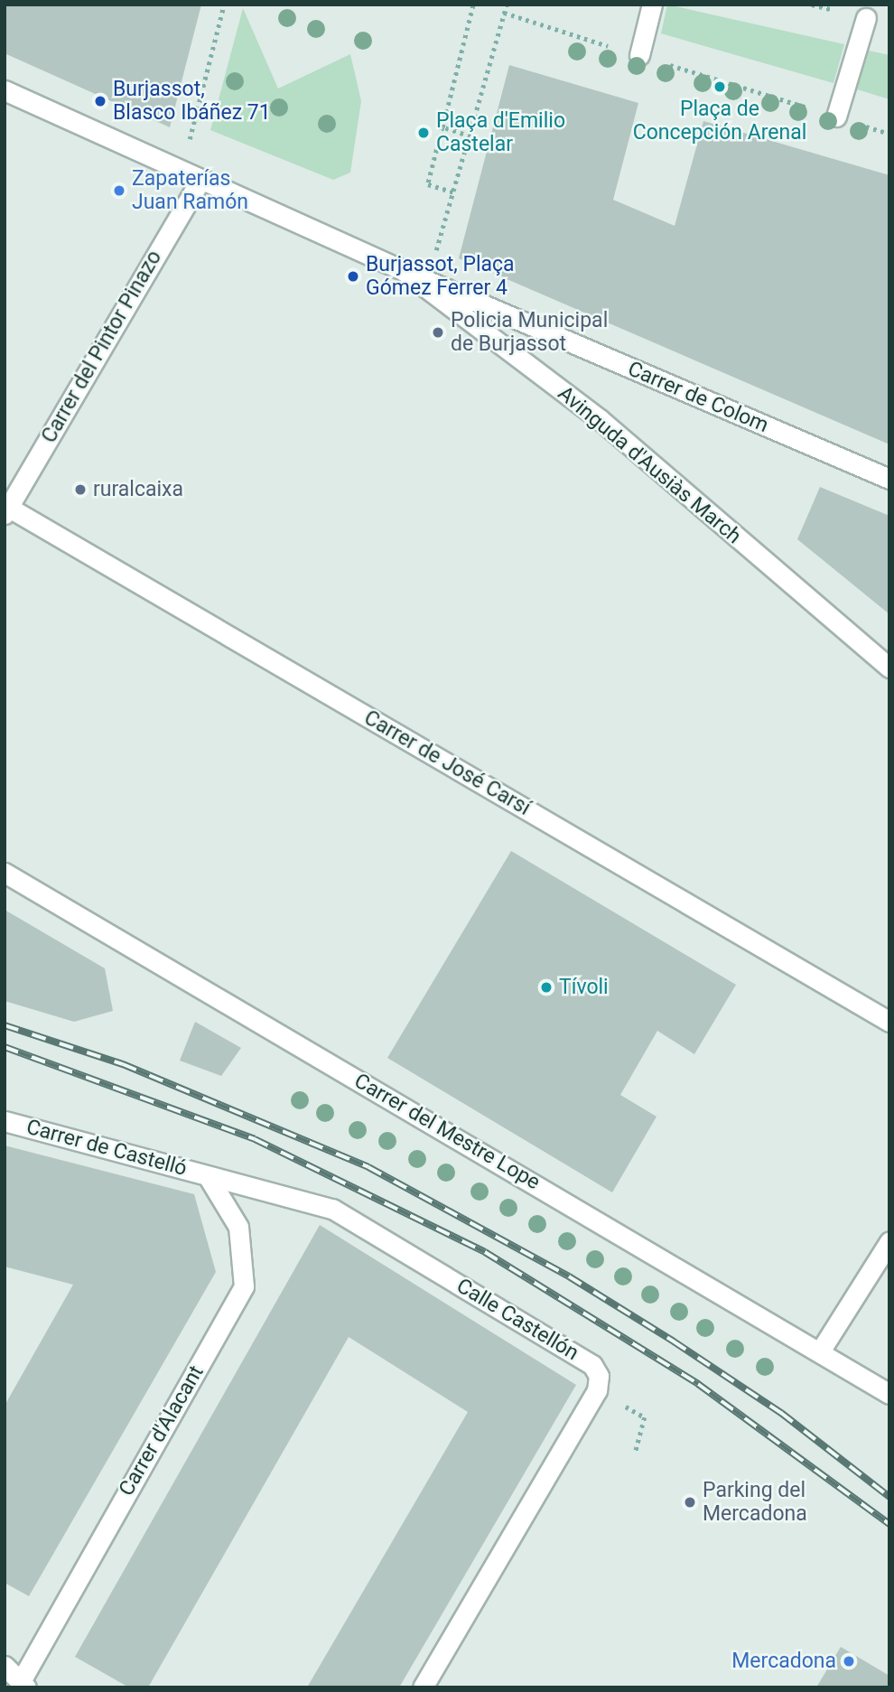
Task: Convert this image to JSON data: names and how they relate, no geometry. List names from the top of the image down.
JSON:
{
  "streets": {
    "street": [
      "Carrer del Pintor Pinazo",
      "Carrer de Colom",
      "Avinguda d'Ausiàs March",
      "Carrer de José Carsí",
      "Carrer del Mestre Lope",
      "Carrer de Castelló",
      "Calle Castellón",
      "Carrer d'Alacant"
    ]
  },
  "crossings": [
    ["Carrer del Pintor Pinazo", "Carrer de José Carsí"],
    ["Carrer de Colom", "Avinguda d'Ausiàs March"],
    ["Carrer de Castelló", "Calle Castellón"],
    ["Carrer de Castelló", "Carrer d'Alacant"],
    ["Calle Castellón", "Carrer d'Alacant"]
  ],
  "places": [
    "Plaça de Concepción Arenal",
    "Burjassot, Blasco Ibáñez 71",
    "Plaça d'Emilio Castelar",
    "Zapaterías Juan Ramón",
    "Burjassot, Plaça Gómez Ferrer 4",
    "Policia Municipal de Burjassot",
    "ruralcaixa",
    "Tívoli",
    "Parking del Mercadona",
    "Mercadona"
  ]
}
